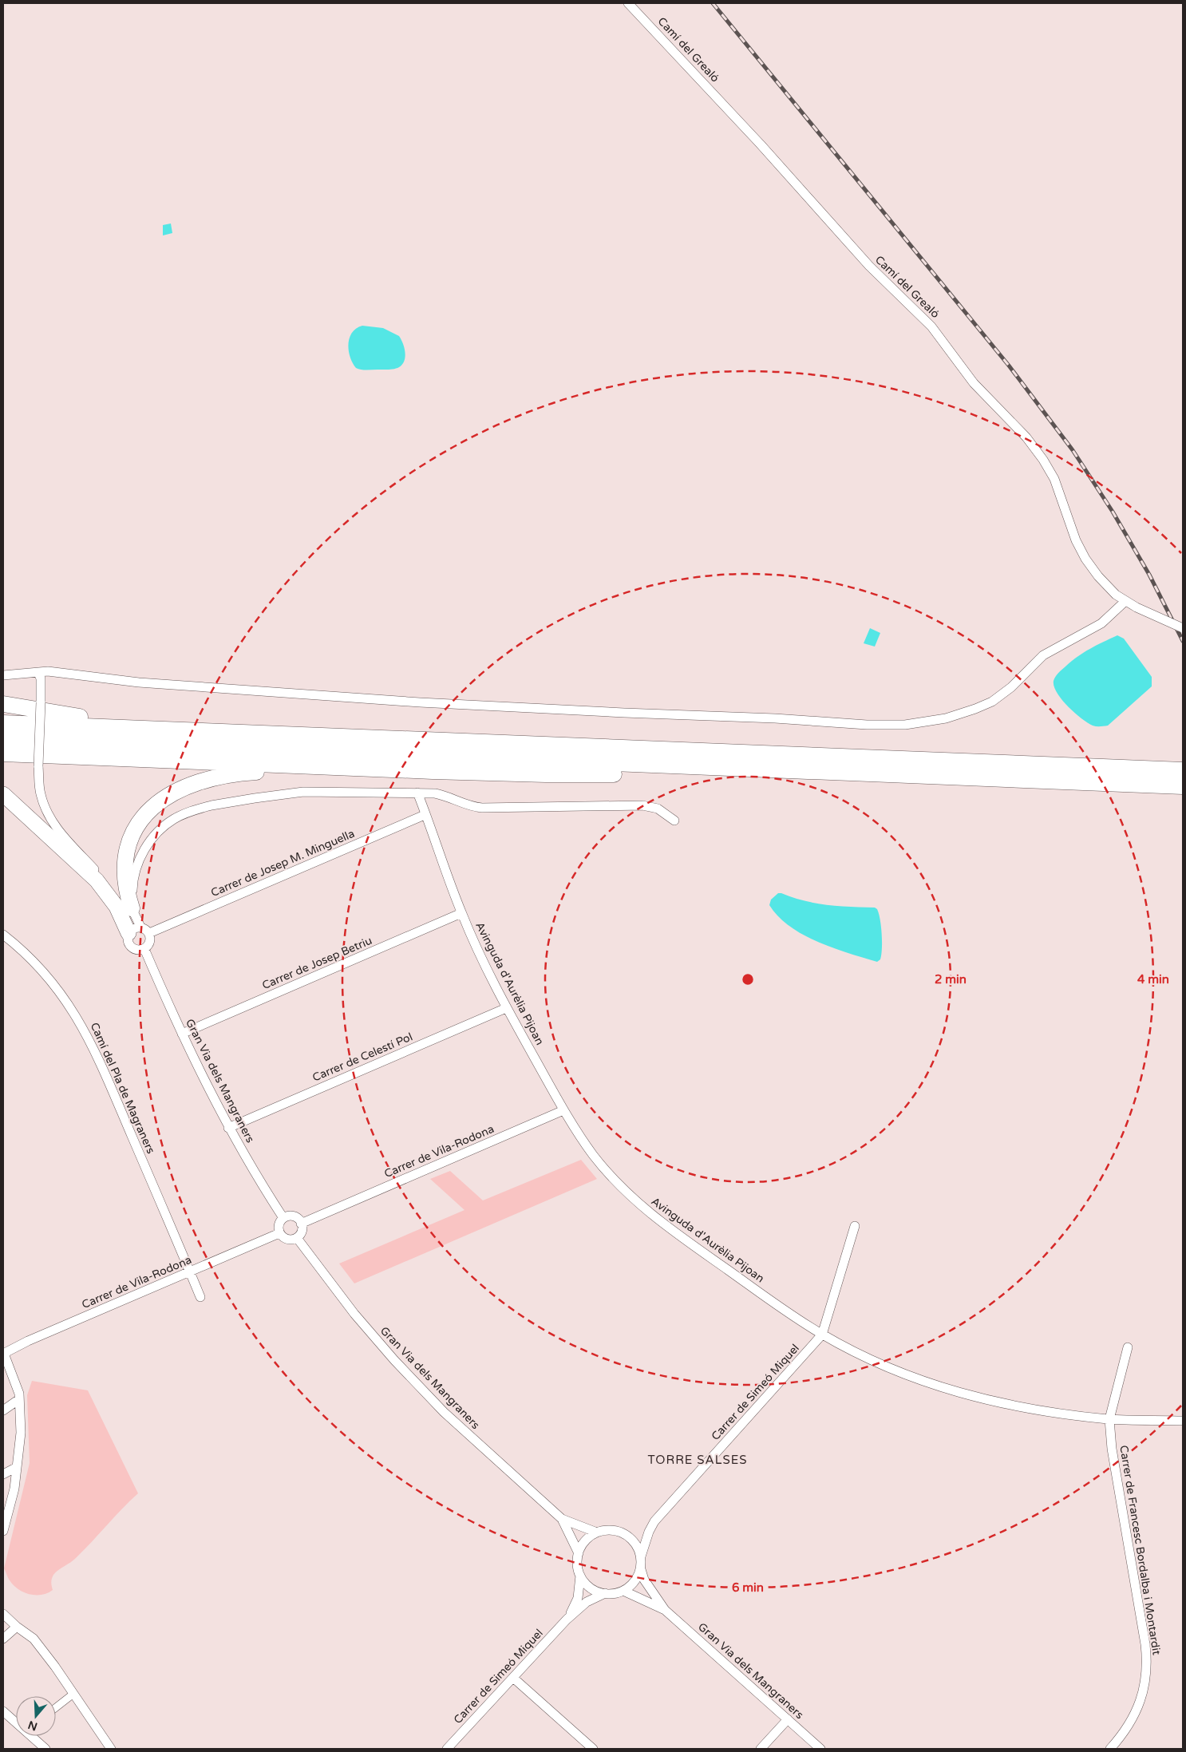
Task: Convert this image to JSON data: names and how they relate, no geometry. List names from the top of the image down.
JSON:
{
  "streets": {
    "street": [
      "Camí del Grealó",
      "Carrer de Josep M. Minguella",
      "Carrer de Josep Betriu",
      "Avinguda d'Aurèlia Pijoan",
      "Carrer de Celestí Pol",
      "Gran Via dels Mangraners",
      "Camí del Pla de Magraners",
      "Carrer de Vila-Rodona",
      "Carrer de Simeó Miquel",
      "Carrer de Francesc Bordalba i Montardit"
    ]
  },
  "crossings": [
    ["Carrer de Josep M. Minguella", "Avinguda d'Aurèlia Pijoan"],
    ["Carrer de Josep M. Minguella", "Gran Via dels Mangraners"],
    ["Carrer de Josep Betriu", "Avinguda d'Aurèlia Pijoan"],
    ["Carrer de Josep Betriu", "Gran Via dels Mangraners"],
    ["Avinguda d'Aurèlia Pijoan", "Carrer de Celestí Pol"],
    ["Avinguda d'Aurèlia Pijoan", "Carrer de Vila-Rodona"],
    ["Avinguda d'Aurèlia Pijoan", "Carrer de Simeó Miquel"],
    ["Avinguda d'Aurèlia Pijoan", "Carrer de Francesc Bordalba i Montardit"],
    ["Carrer de Celestí Pol", "Gran Via dels Mangraners"],
    ["Gran Via dels Mangraners", "Carrer de Vila-Rodona"],
    ["Gran Via dels Mangraners", "Carrer de Simeó Miquel"],
    ["Camí del Pla de Magraners", "Carrer de Vila-Rodona"]
  ],
  "districts": ["TORRE SALSES"],
  "north": "bottom",
  "rings": ["2 min", "4 min", "6 min"]
}
